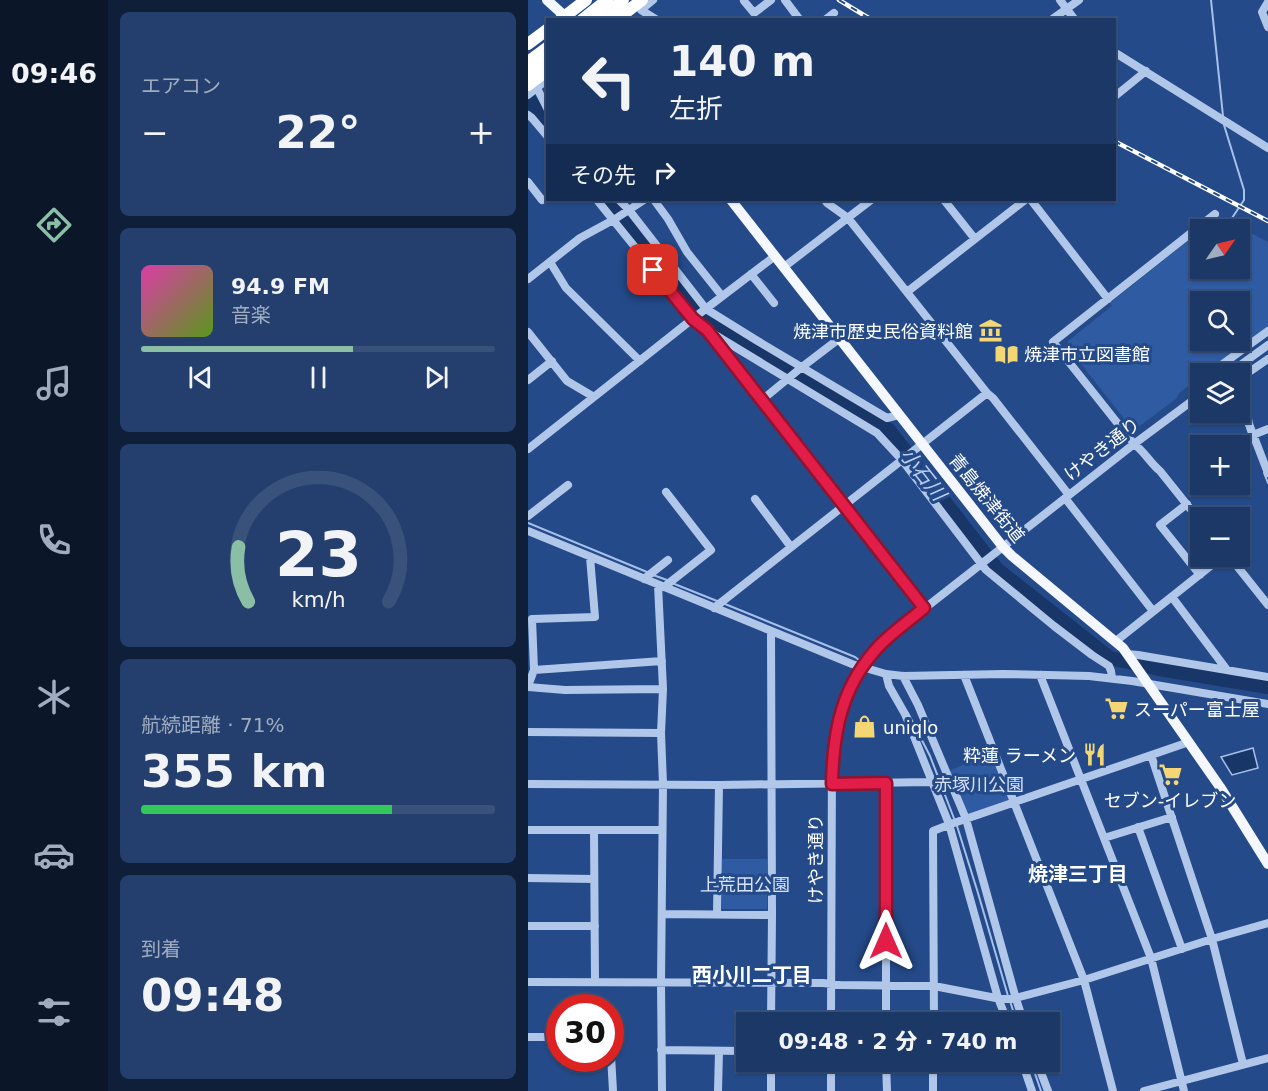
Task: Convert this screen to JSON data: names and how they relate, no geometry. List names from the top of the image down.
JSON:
{
  "streets": {
    "main road": ["青島焼津街道"],
    "street": ["けやき通り"]
  },
  "crossings": [
    ["けやき通り", "青島焼津街道"]
  ],
  "districts": ["焼津三丁目", "西小川二丁目"],
  "water": ["小石川"],
  "parks": ["赤塚川公園", "上荒田公園"],
  "places": {
    "museum": ["焼津市歴史民俗資料館"],
    "library": ["焼津市立図書館"],
    "supermarket": ["スーパー富士屋", "セブン-イレブン"],
    "shop": ["uniqlo"],
    "restaurant": ["粋蓮 ラーメン"]
  },
  "north": "top right",
  "page": {
    "tabs": "09:46",
    "tile": [
      "エアコン",
      ["航続距離 · 71%", "355 km"],
      ["到着", "09:48"]
    ],
    "turn": ["140 m", "左折"],
    "heat": ["−", "22°", "+"],
    "then": "その先",
    "map_buttons": ["+", "−"],
    "song": ["94.9 FM", "音楽"],
    "limit": "30",
    "trip": "09:48 · 2 分 · 740 m",
    "gauge": ["23", "km/h"]
  }
}
